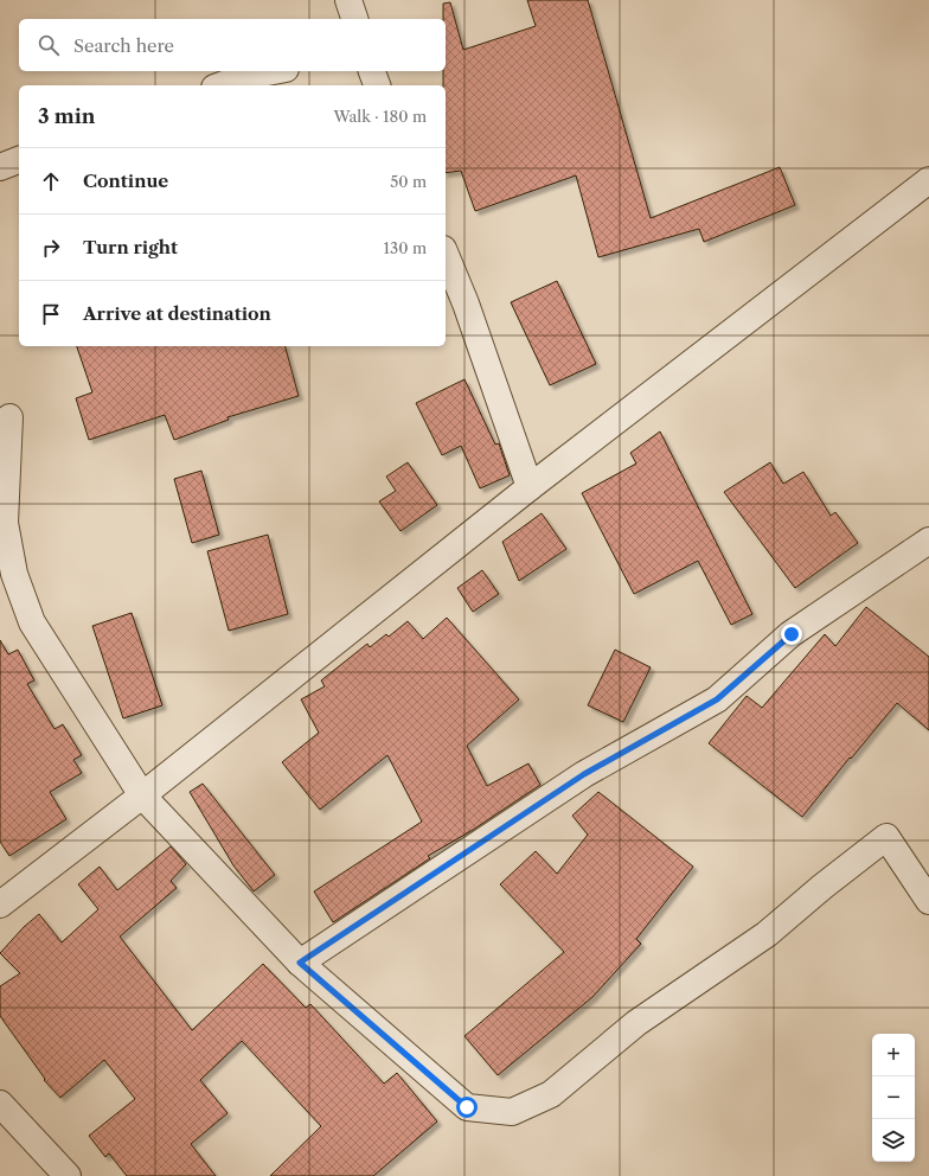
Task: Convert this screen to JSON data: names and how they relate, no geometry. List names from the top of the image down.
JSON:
{
  "page": {
    "search": "Search here",
    "heading": ["3 min", "Walk · 180 m"],
    "list": [
      ["Continue", "50 m"],
      ["Turn right", "130 m"],
      "Arrive at destination"
    ],
    "map_buttons": ["+", "−"]
  }
}
